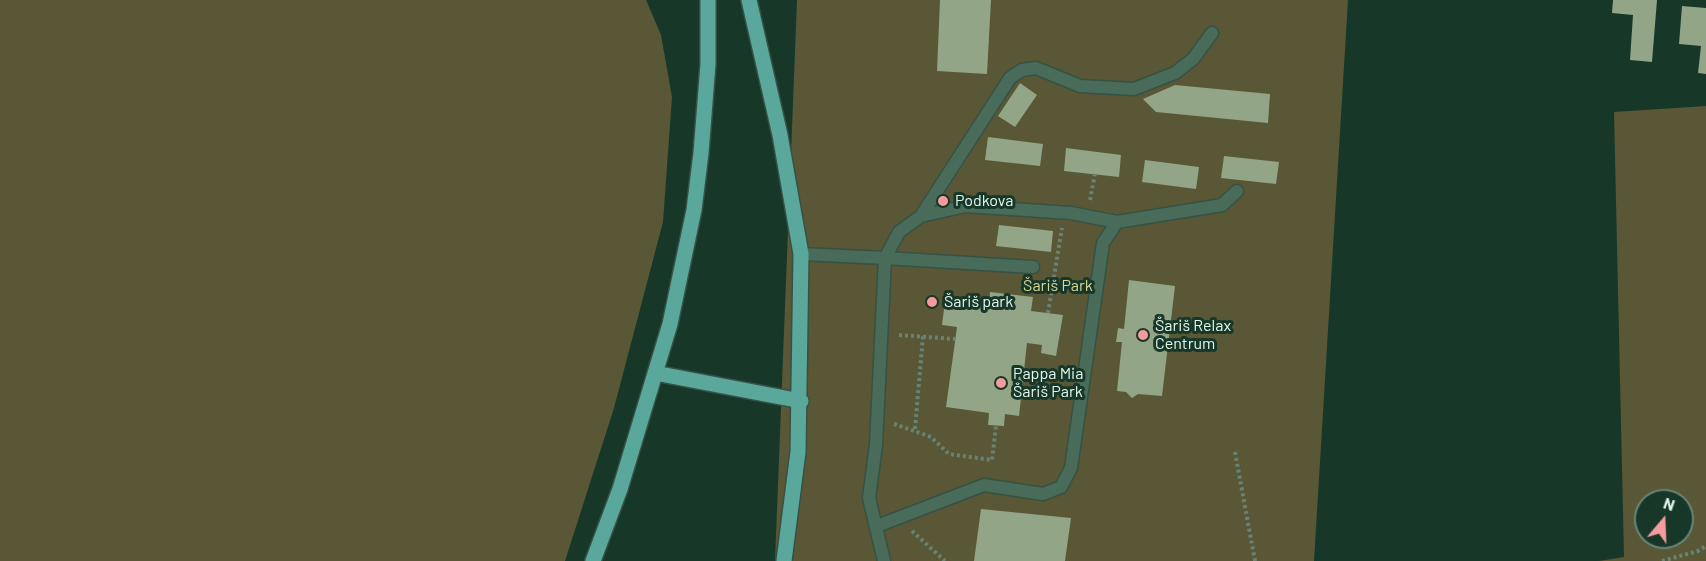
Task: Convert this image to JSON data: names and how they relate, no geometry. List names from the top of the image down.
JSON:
{
  "parks": ["Šariš Park"],
  "places": [
    "Podkova",
    "Šariš park",
    "Šariš Relax Centrum",
    "Pappa Mia Šariš Park"
  ],
  "north": "top"
}
